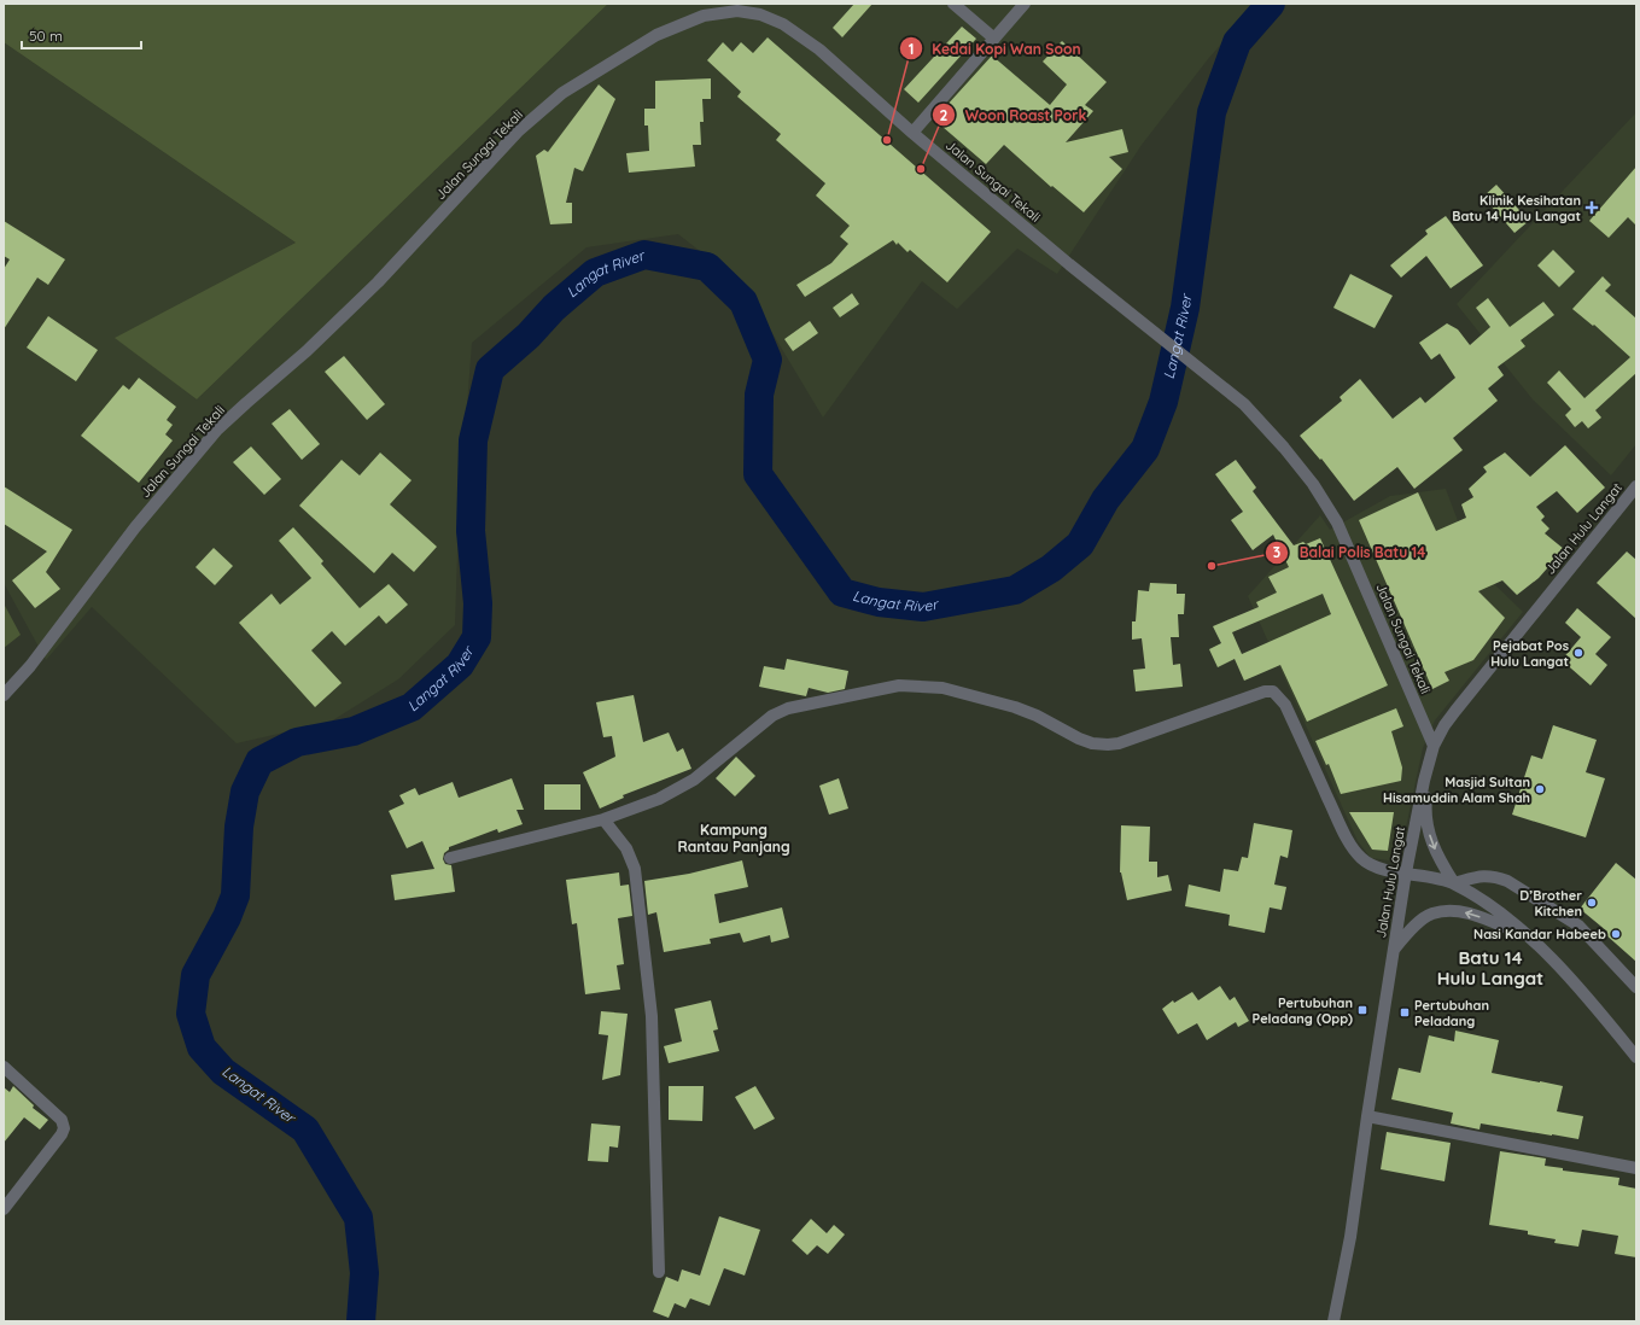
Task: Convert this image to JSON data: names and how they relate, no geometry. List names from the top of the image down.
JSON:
{
  "streets": {
    "street": ["Jalan Sungai Tekali", "Jalan Hulu Langat"]
  },
  "crossings": [
    ["Jalan Sungai Tekali", "Jalan Hulu Langat"]
  ],
  "districts": ["Kampung Rantau Panjang", "Batu 14 Hulu Langat"],
  "water": ["Langat River"],
  "places": {
    "other": [
      "Kedai Kopi Wan Soon",
      "Woon Roast Pork",
      "Balai Polis Batu 14",
      "Pejabat Pos Hulu Langat",
      "Masjid Sultan Hisamuddin Alam Shah",
      "D’Brother Kitchen",
      "Nasi Kandar Habeeb"
    ],
    "health": ["Klinik Kesihatan Batu 14 Hulu Langat"],
    "transit": ["Pertubuhan Peladang (Opp)", "Pertubuhan Peladang"]
  },
  "scale_bar": "50 m"
}
